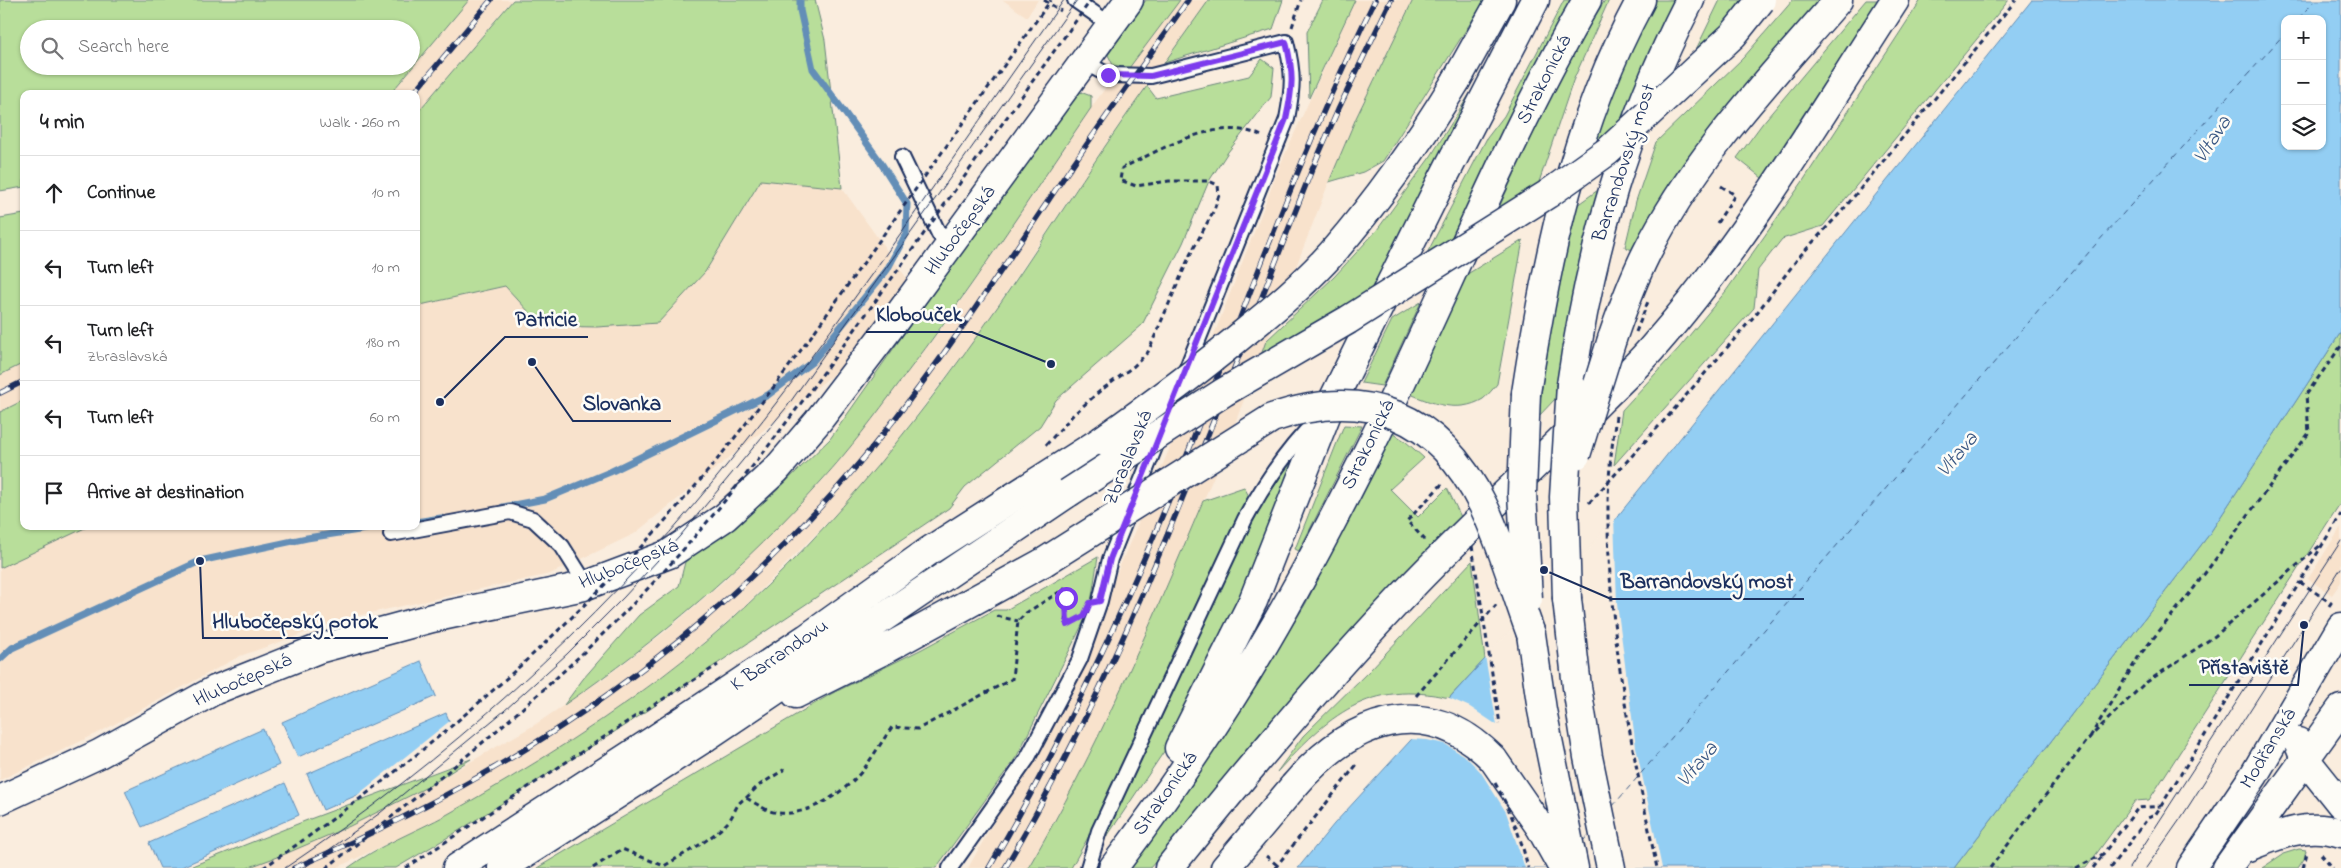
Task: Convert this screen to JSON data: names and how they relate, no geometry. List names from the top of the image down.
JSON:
{
  "streets": {
    "main road": [
      "Strakonická",
      "Barrandovský most",
      "Hlubočepská",
      "K Barrandovu",
      "Modřanská"
    ],
    "lane": ["Zbraslavská"]
  },
  "water": ["Vltava"],
  "places": [
    "Slovanka",
    "Klobouček",
    "Patricie",
    "Hlubočepský potok",
    "Barrandovský most",
    "Přístaviště"
  ],
  "page": {
    "map_buttons": ["+", "−"],
    "search": "Search here",
    "heading": ["4 min", "Walk · 260 m"],
    "list": [
      ["Continue", "10 m"],
      ["Turn left", "10 m"],
      ["Turn left", "Zbraslavská", "180 m"],
      ["Turn left", "60 m"],
      "Arrive at destination"
    ]
  }
}
